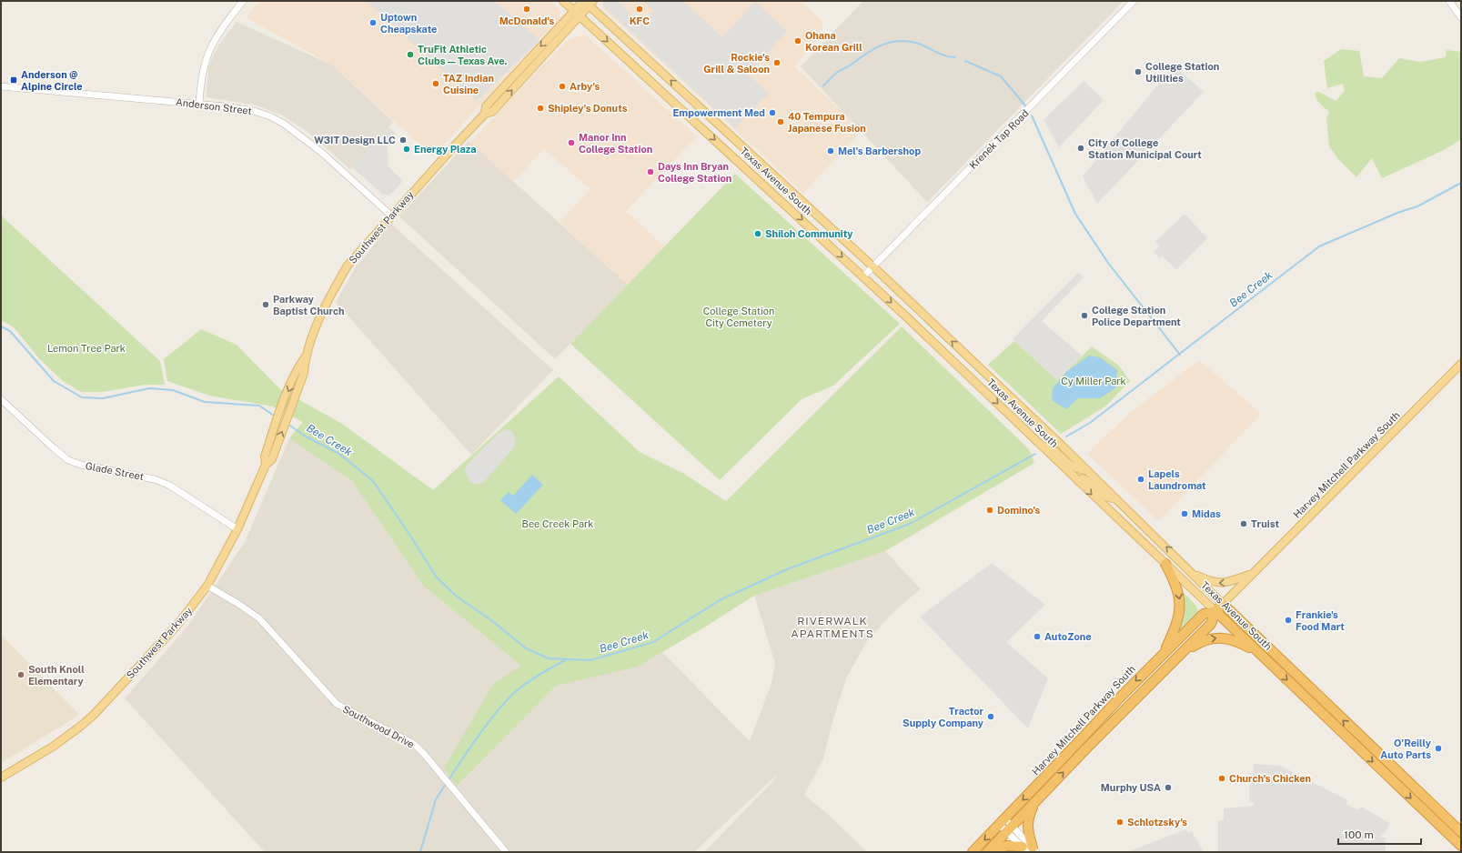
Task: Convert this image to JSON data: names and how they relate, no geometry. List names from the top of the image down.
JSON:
{
  "streets": {
    "highway": ["Texas Avenue South", "Harvey Mitchell Parkway South"],
    "main road": ["Southwest Parkway"],
    "street": [
      "Anderson Street",
      "Krenek Tap Road",
      "Glade Street",
      "Southwood Drive"
    ]
  },
  "crossings": [
    ["Anderson Street", "Southwest Parkway"],
    ["Krenek Tap Road", "Texas Avenue South"],
    ["Texas Avenue South", "Southwest Parkway"],
    ["Texas Avenue South", "Harvey Mitchell Parkway South"],
    ["Southwest Parkway", "Glade Street"],
    ["Southwest Parkway", "Southwood Drive"]
  ],
  "districts": ["RIVERWALK APARTMENTS"],
  "water": ["Bee Creek"],
  "parks": [
    "College Station City Cemetery",
    "Lemon Tree Park",
    "Cy Miller Park",
    "Bee Creek Park"
  ],
  "places": {
    "other": [
      "McDonald's",
      "KFC",
      "Uptown Cheapskate",
      "Ohana Korean Grill",
      "TruFit Athletic Clubs — Texas Ave.",
      "Rockie's Grill & Saloon",
      "College Station Utilities",
      "TAZ Indian Cuisine",
      "Arby's",
      "Shipley's Donuts",
      "Empowerment Med",
      "40 Tempura Japanese Fusion",
      "W3IT Design LLC",
      "Manor Inn College Station",
      "City of College Station Municipal Court",
      "Energy Plaza",
      "Mel's Barbershop",
      "Days Inn Bryan College Station",
      "Shiloh Community",
      "Parkway Baptist Church",
      "College Station Police Department",
      "Lapels Laundromat",
      "Domino's",
      "Midas",
      "Truist",
      "Frankie's Food Mart",
      "AutoZone",
      "South Knoll Elementary",
      "Tractor Supply Company",
      "O'Reilly Auto Parts",
      "Church's Chicken",
      "Murphy USA",
      "Schlotzsky's"
    ],
    "transit": ["Anderson @ Alpine Circle"]
  },
  "scale_bar": "100 m"
}
